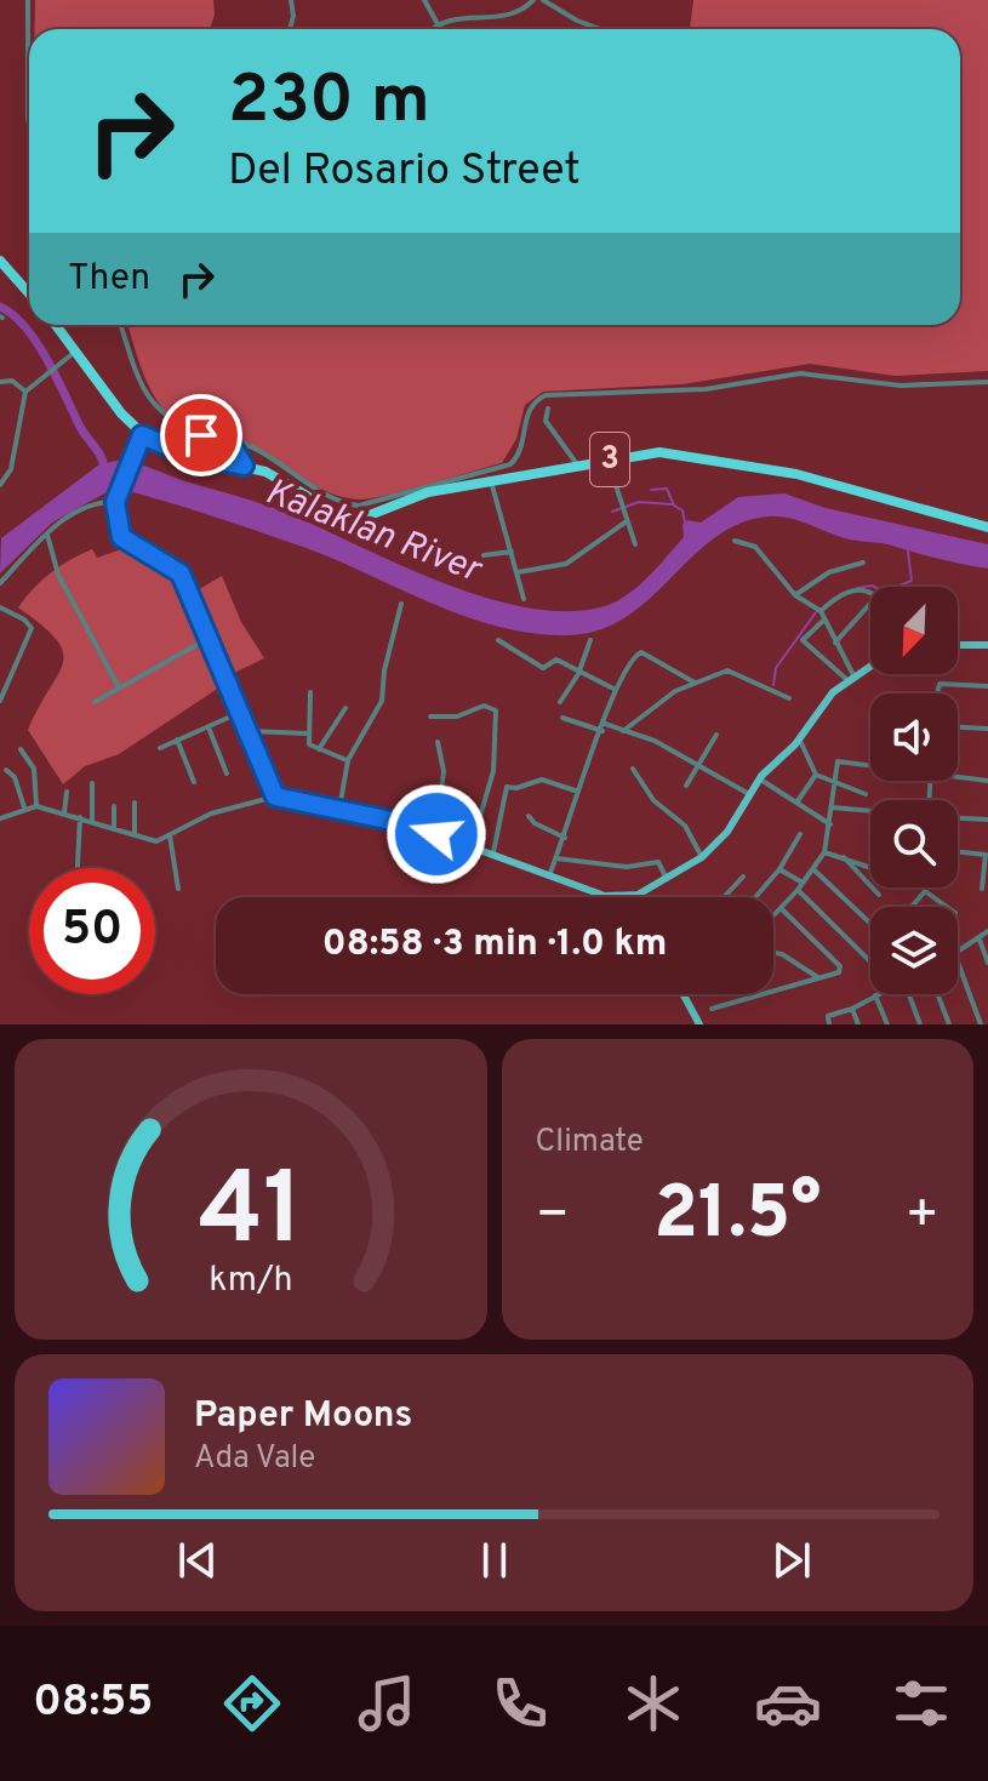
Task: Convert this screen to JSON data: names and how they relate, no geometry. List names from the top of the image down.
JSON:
{
  "streets": {
    "highway": ["3"]
  },
  "water": ["Kalaklan River"],
  "north": "bottom left",
  "page": {
    "turn": ["230 m", "Del Rosario Street"],
    "then": "Then",
    "limit": "50",
    "trip": "08:58 · 3 min · 1.0 km",
    "tile": "Climate",
    "heat": ["−", "21.5°", "+"],
    "song": ["Paper Moons", "Ada Vale"],
    "tabs": "08:55",
    "gauge": ["41", "km/h"]
  }
}
